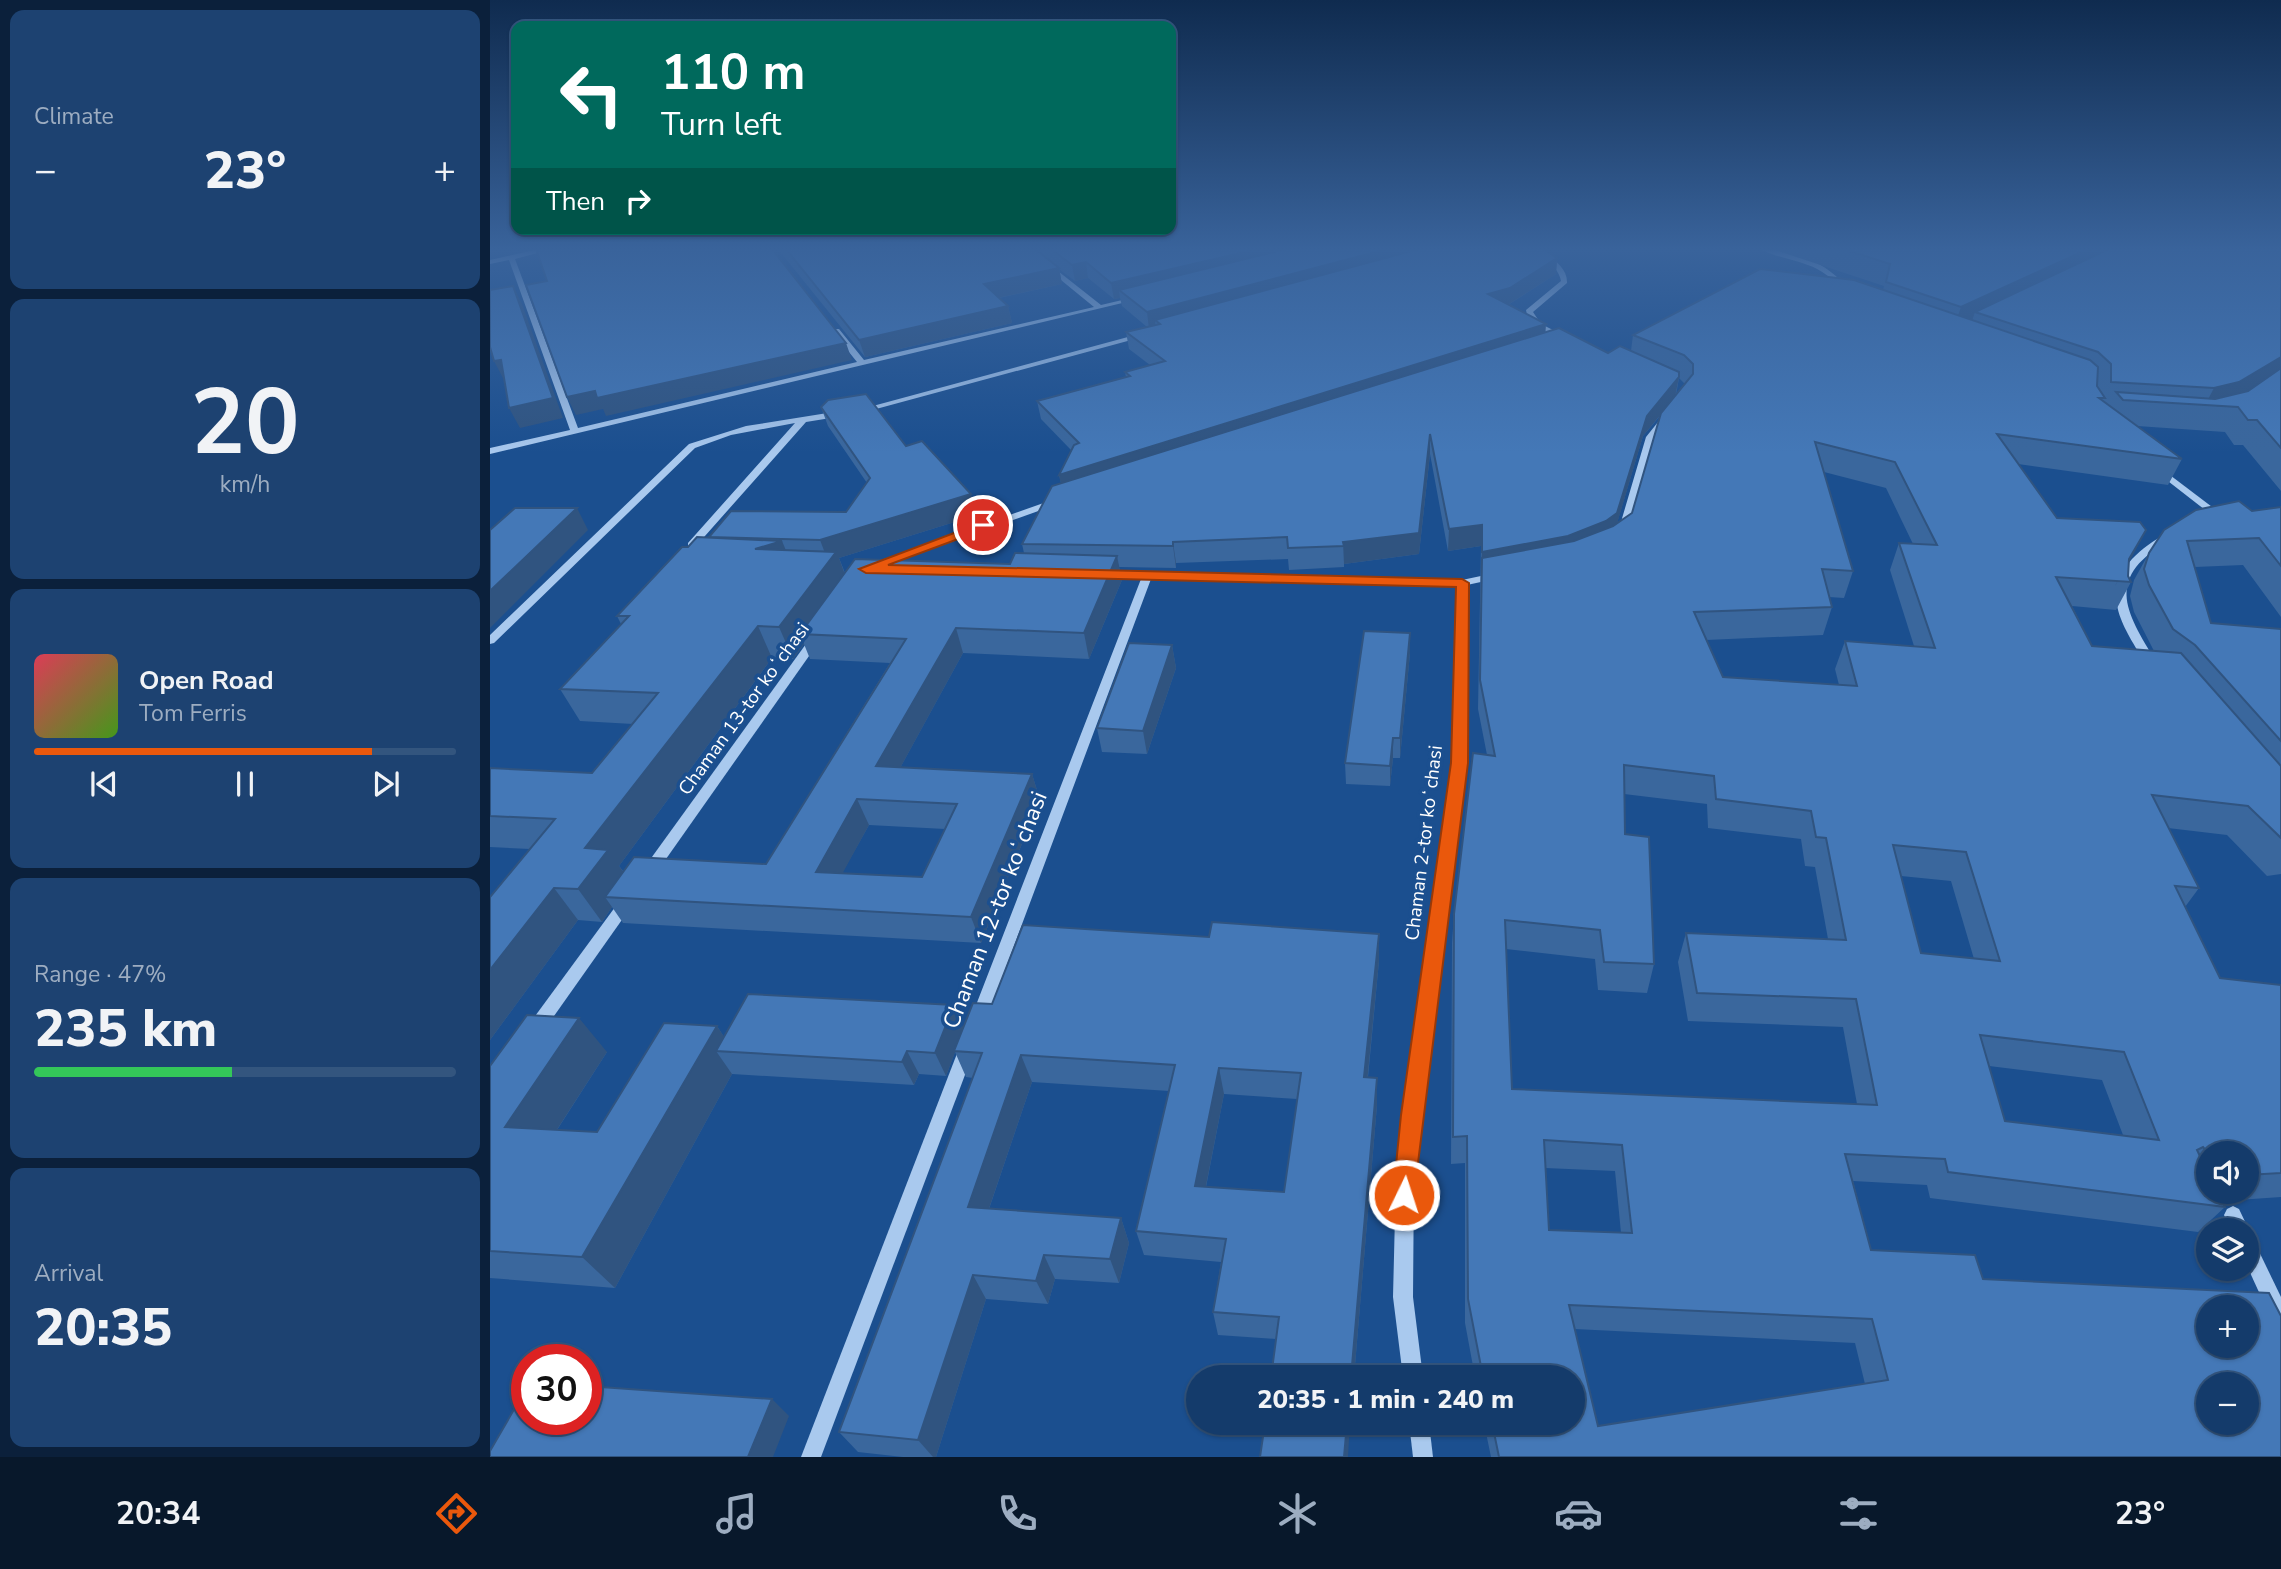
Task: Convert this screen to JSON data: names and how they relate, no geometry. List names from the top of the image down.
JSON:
{
  "streets": {
    "street": ["Chaman 13-tor koʻchasi", "Chaman 2-tor koʻchasi", "Chaman 12-tor koʻchasi"]
  },
  "page": {
    "tile": [
      "Climate",
      ["20", "km/h"],
      ["Range · 47%", "235 km"],
      ["Arrival", "20:35"]
    ],
    "turn": ["110 m", "Turn left"],
    "heat": ["−", "23°", "+"],
    "then": "Then",
    "song": ["Open Road", "Tom Ferris"],
    "map_buttons": ["+", "−"],
    "limit": "30",
    "trip": "20:35 · 1 min · 240 m",
    "tabs": ["20:34", "23°"]
  }
}
